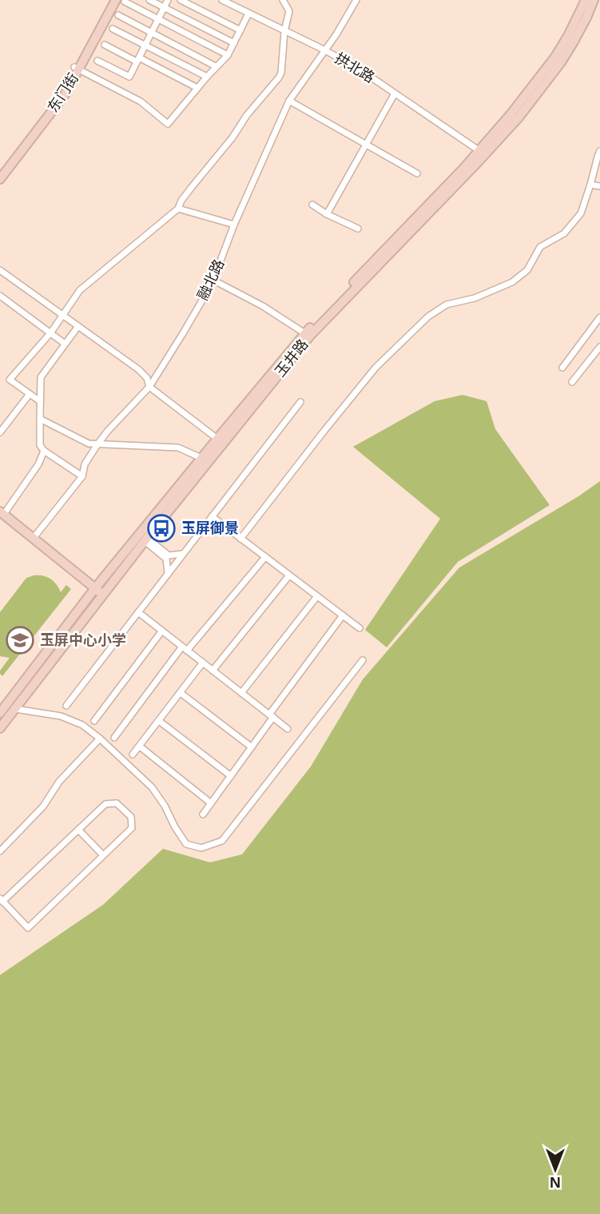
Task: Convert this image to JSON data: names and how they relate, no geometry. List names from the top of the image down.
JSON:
{
  "streets": {
    "street": [
      "拱北路",
      "东门街",
      "融北路",
      "玉井路"
    ]
  },
  "crossings": [
    ["拱北路", "融北路"],
    ["拱北路", "玉井路"]
  ],
  "places": {
    "bus stop": ["玉屏御景"],
    "school or university": ["玉屏中心小学"]
  },
  "north": "bottom"
}
